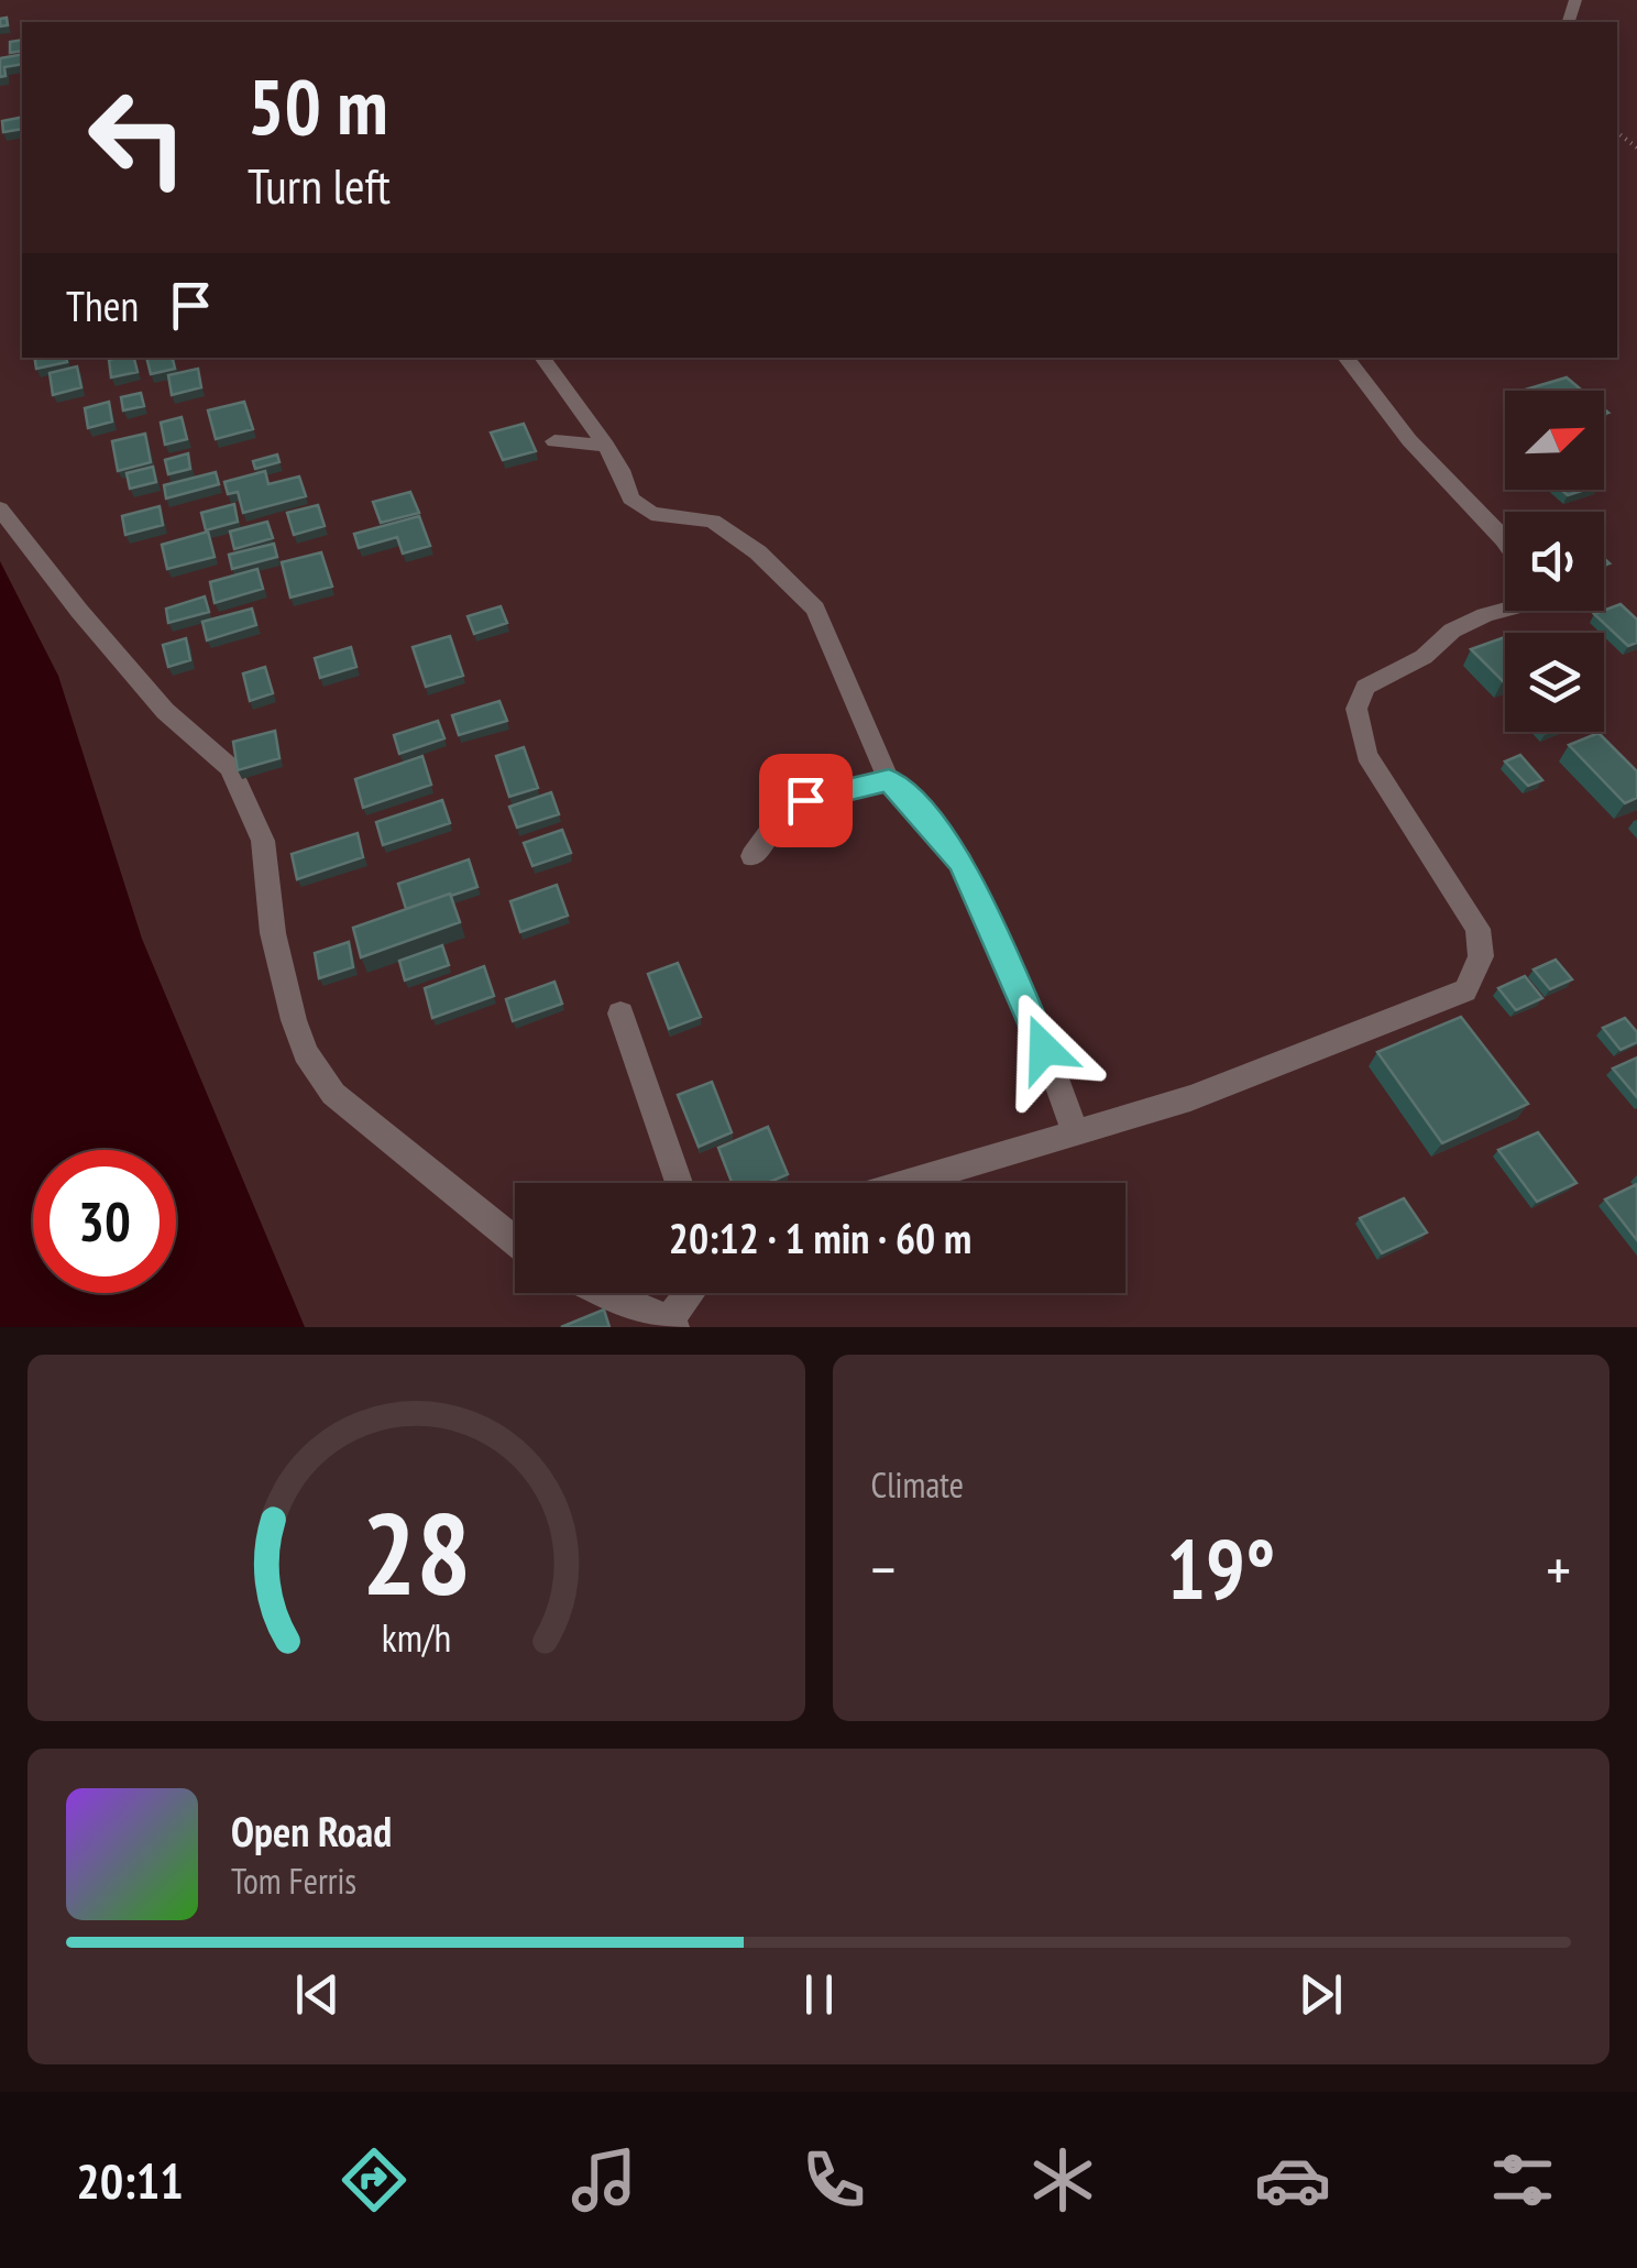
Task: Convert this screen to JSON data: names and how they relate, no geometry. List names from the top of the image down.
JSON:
{
  "north": "top right",
  "page": {
    "turn": ["50 m", "Turn left"],
    "then": "Then",
    "limit": "30",
    "trip": "20:12 · 1 min · 60 m",
    "tile": "Climate",
    "heat": ["−", "19°", "+"],
    "song": ["Open Road", "Tom Ferris"],
    "tabs": "20:11",
    "gauge": ["28", "km/h"]
  }
}
